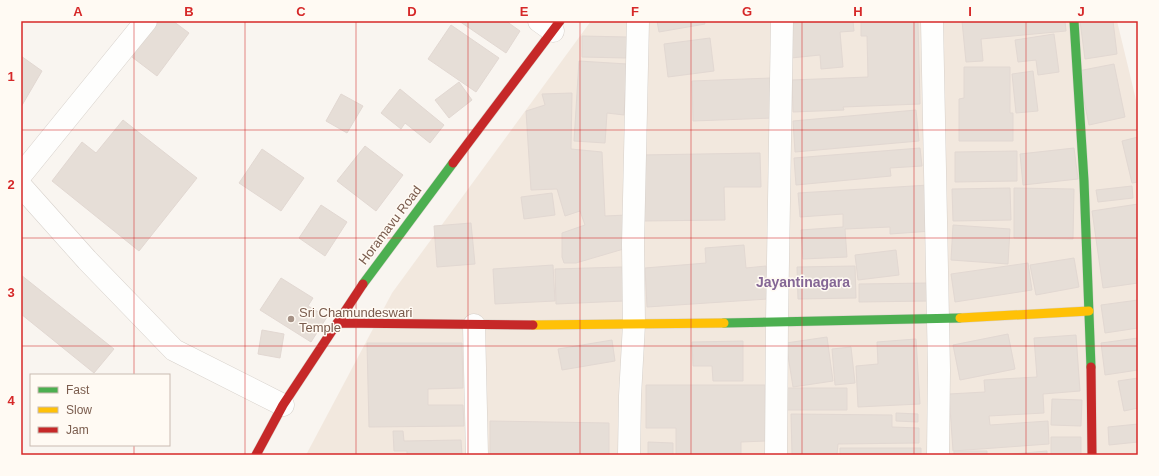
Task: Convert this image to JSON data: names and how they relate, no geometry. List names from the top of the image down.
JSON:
{
  "streets": {
    "street": ["Horamavu Road"]
  },
  "districts": ["Jayantinagara"],
  "places": ["Sri Chamundeswari Temple"],
  "legend": ["Fast", "Slow", "Jam"],
  "grid": {
    "columns": [
      "A",
      "B",
      "C",
      "D",
      "E",
      "F",
      "G",
      "H",
      "I",
      "J"
    ],
    "rows": [
      "1",
      "2",
      "3",
      "4"
    ]
  }
}
